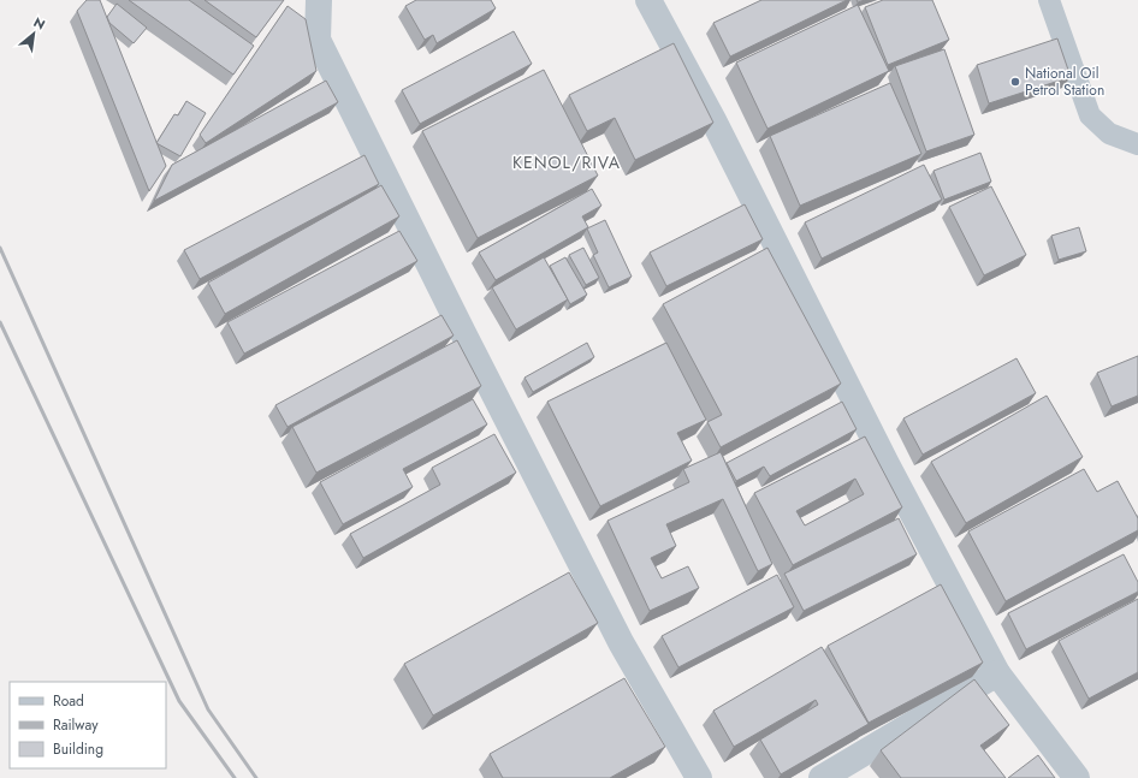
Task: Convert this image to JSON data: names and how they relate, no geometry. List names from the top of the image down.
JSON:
{
  "districts": ["KENOL/RIVA"],
  "places": ["National Oil Petrol Station"],
  "legend": ["Road", "Railway", "Building"],
  "north": "top right"
}
